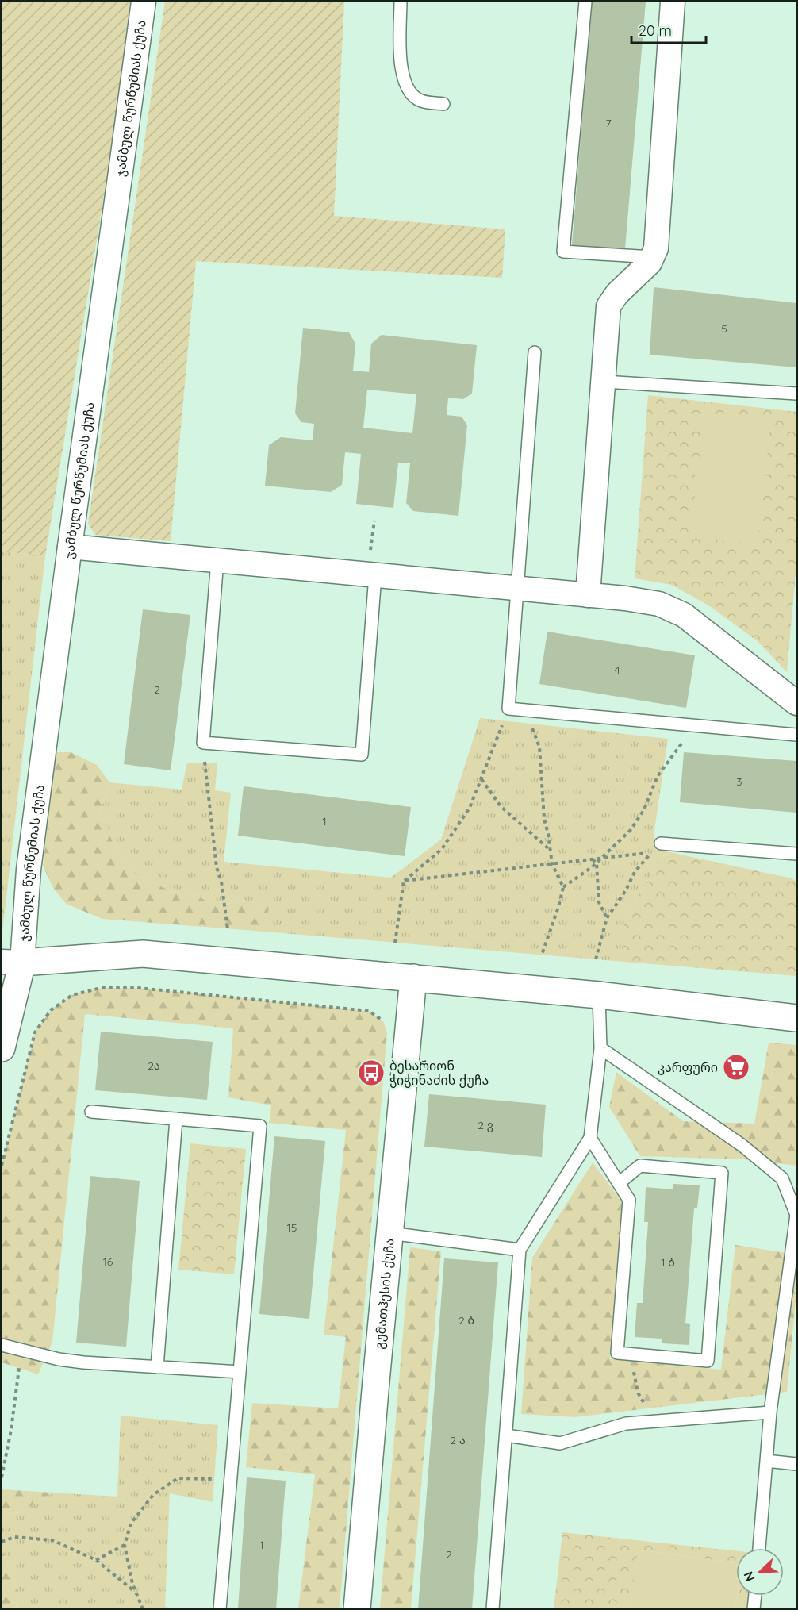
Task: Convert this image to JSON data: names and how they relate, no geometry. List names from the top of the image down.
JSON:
{
  "streets": {
    "street": ["ჯამბულ წურწუმიას ქუჩა", "გუმათჰესის ქუჩა"]
  },
  "places": {
    "supermarket": ["კარფური"],
    "bus stop": ["ბესარიონ ჭიჭინაძის ქუჩა"]
  },
  "house_numbers": [
    "7",
    "5",
    "4",
    "2",
    "3",
    "1",
    "2ა",
    "2 ვ",
    "15",
    "16",
    "1 ბ",
    "2 ბ",
    "2 ა",
    "1",
    "2"
  ],
  "scale_bar": "20 m",
  "north": "bottom left"
}
